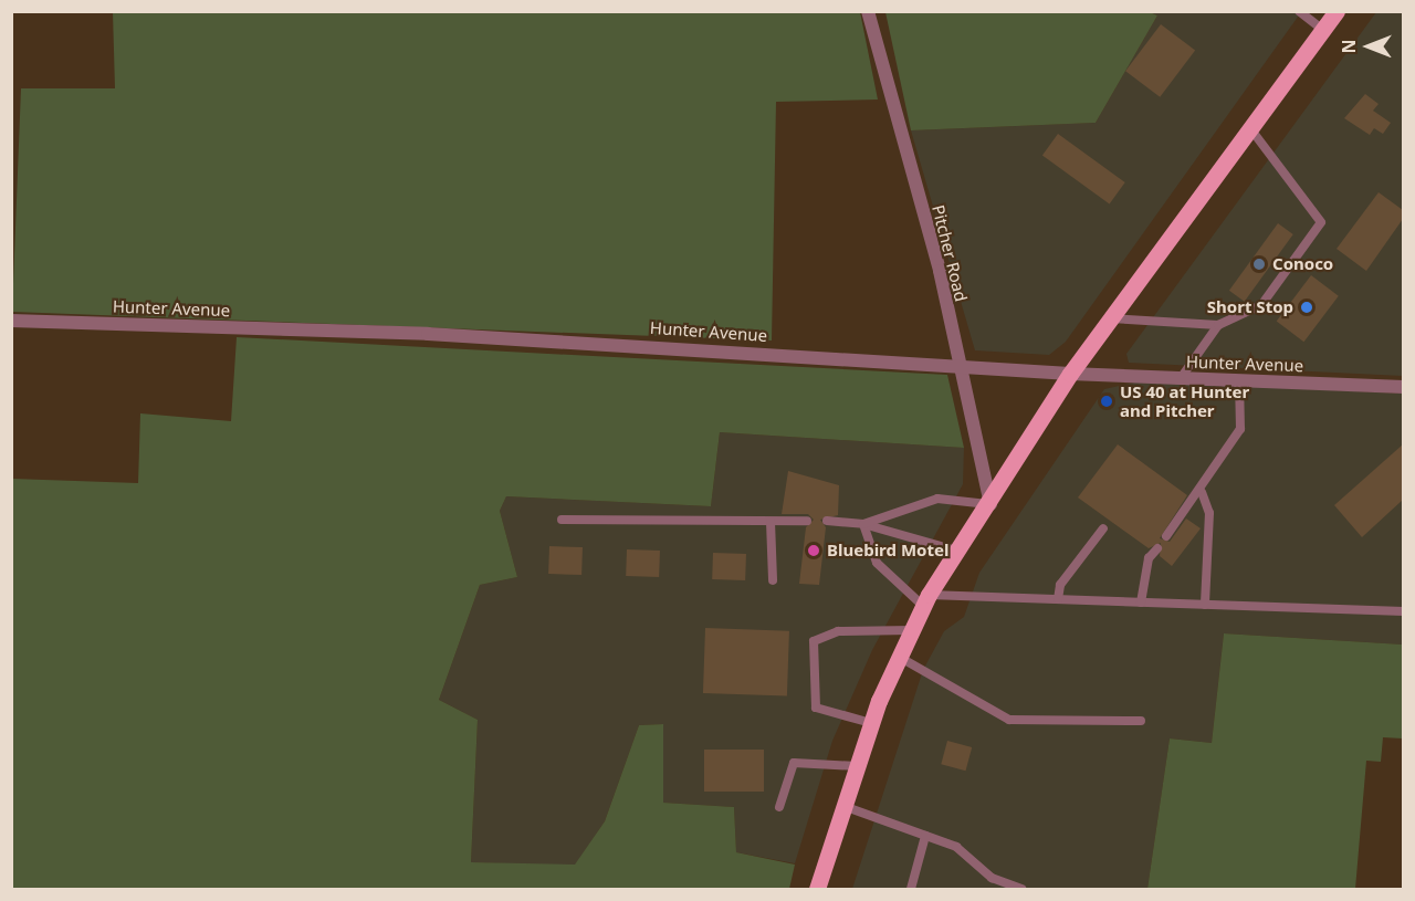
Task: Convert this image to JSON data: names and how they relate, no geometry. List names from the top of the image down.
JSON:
{
  "streets": {
    "street": ["Pitcher Road", "Hunter Avenue"]
  },
  "crossings": [
    ["Pitcher Road", "Hunter Avenue"]
  ],
  "places": [
    "Conoco",
    "Short Stop",
    "US 40 at Hunter and Pitcher",
    "Bluebird Motel"
  ],
  "north": "left"
}
